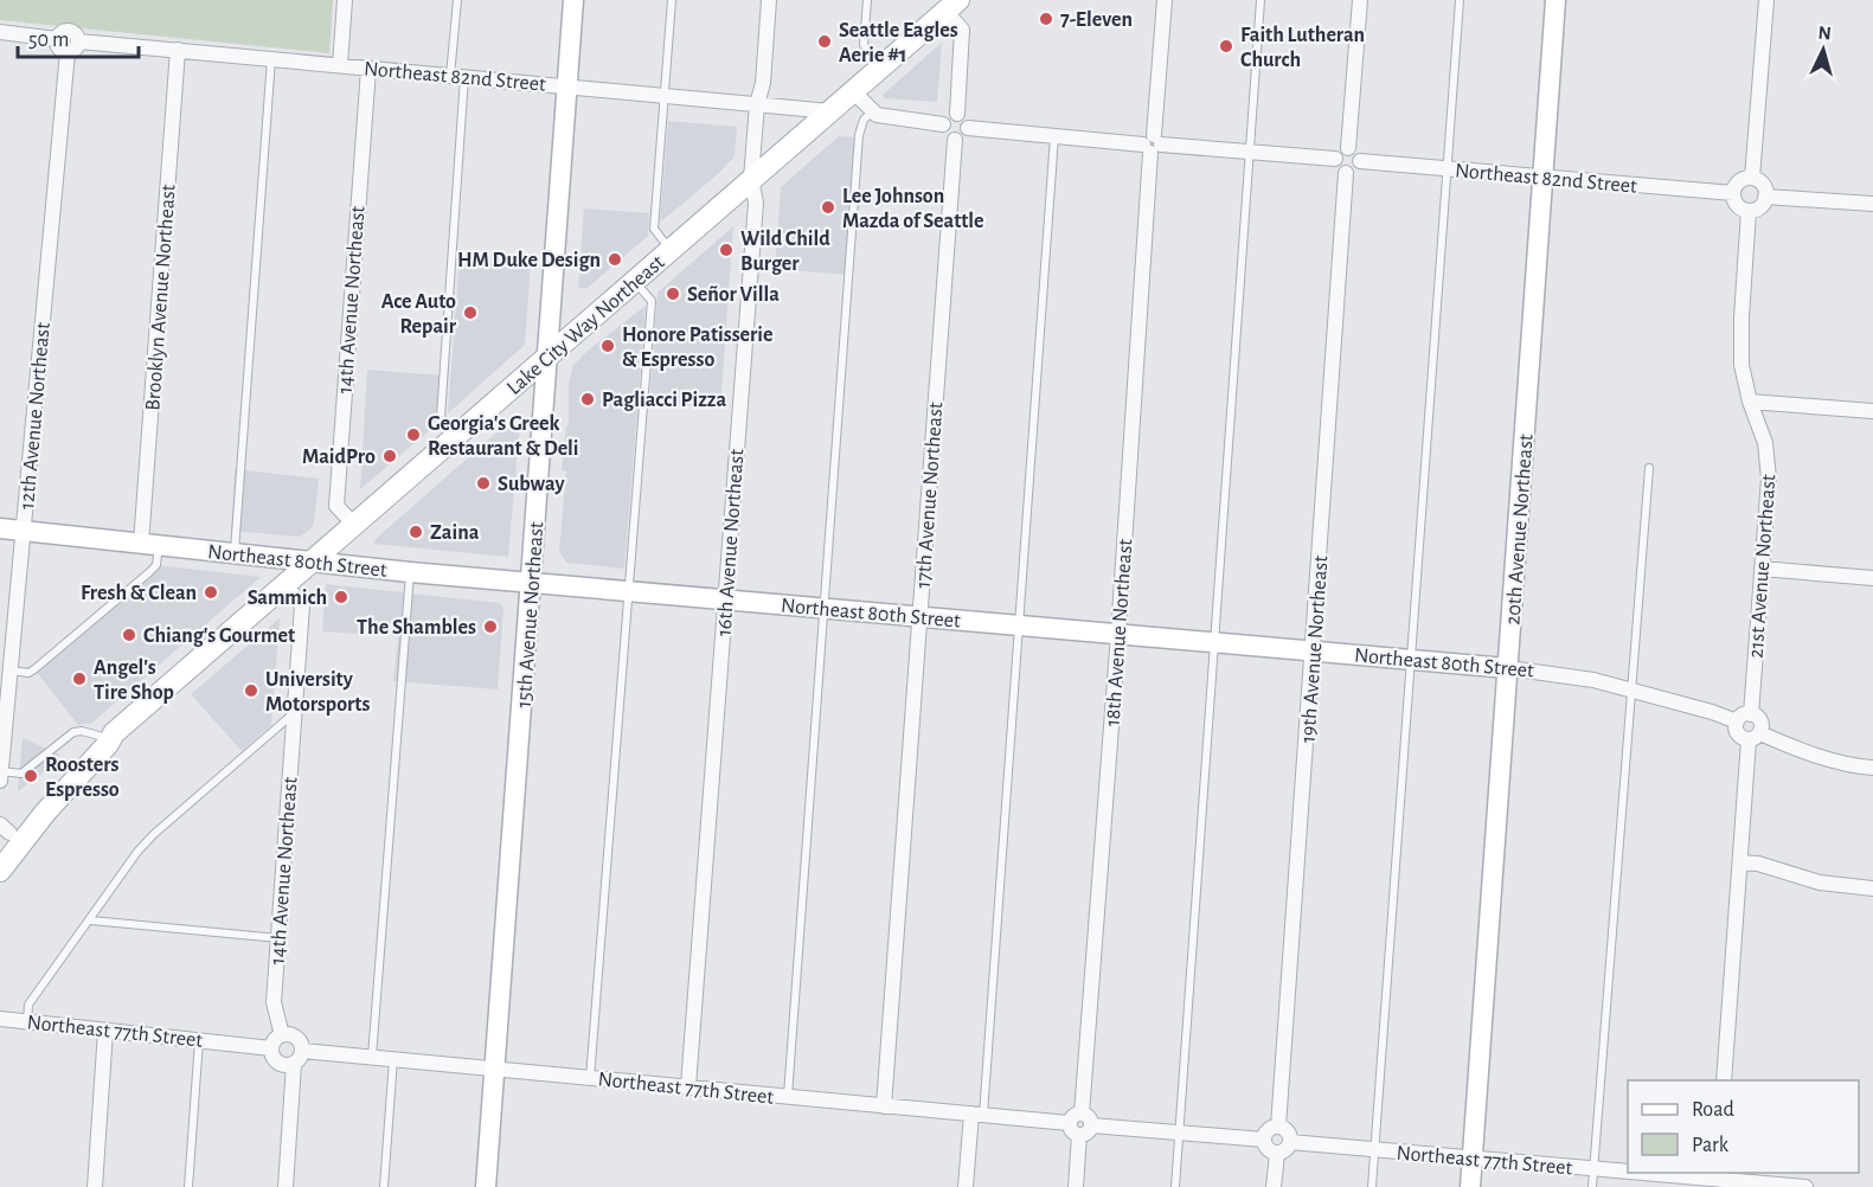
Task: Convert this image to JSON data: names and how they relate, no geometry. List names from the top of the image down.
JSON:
{
  "streets": {
    "main road": ["Lake City Way Northeast"],
    "street": [
      "Northeast 82nd Street",
      "Brooklyn Avenue Northeast",
      "14th Avenue Northeast",
      "12th Avenue Northeast",
      "17th Avenue Northeast",
      "20th Avenue Northeast",
      "16th Avenue Northeast",
      "Northeast 80th Street",
      "21st Avenue Northeast",
      "15th Avenue Northeast",
      "18th Avenue Northeast",
      "19th Avenue Northeast",
      "Northeast 77th Street"
    ]
  },
  "crossings": [
    ["Northeast 82nd Street", "Brooklyn Avenue Northeast"],
    ["Northeast 82nd Street", "14th Avenue Northeast"],
    ["Northeast 82nd Street", "Lake City Way Northeast"],
    ["Northeast 82nd Street", "12th Avenue Northeast"],
    ["Northeast 82nd Street", "20th Avenue Northeast"],
    ["Northeast 82nd Street", "16th Avenue Northeast"],
    ["Northeast 82nd Street", "21st Avenue Northeast"],
    ["Northeast 82nd Street", "15th Avenue Northeast"],
    ["Northeast 82nd Street", "19th Avenue Northeast"],
    ["Brooklyn Avenue Northeast", "Northeast 80th Street"],
    ["14th Avenue Northeast", "Lake City Way Northeast"],
    ["14th Avenue Northeast", "Northeast 77th Street"],
    ["Lake City Way Northeast", "16th Avenue Northeast"],
    ["Lake City Way Northeast", "Northeast 80th Street"],
    ["Lake City Way Northeast", "15th Avenue Northeast"],
    ["12th Avenue Northeast", "Northeast 80th Street"],
    ["17th Avenue Northeast", "Northeast 80th Street"],
    ["17th Avenue Northeast", "Northeast 77th Street"],
    ["20th Avenue Northeast", "Northeast 80th Street"],
    ["20th Avenue Northeast", "Northeast 77th Street"],
    ["16th Avenue Northeast", "Northeast 80th Street"],
    ["16th Avenue Northeast", "Northeast 77th Street"],
    ["Northeast 80th Street", "21st Avenue Northeast"],
    ["Northeast 80th Street", "15th Avenue Northeast"],
    ["Northeast 80th Street", "18th Avenue Northeast"],
    ["Northeast 80th Street", "19th Avenue Northeast"],
    ["15th Avenue Northeast", "Northeast 77th Street"],
    ["18th Avenue Northeast", "Northeast 77th Street"],
    ["19th Avenue Northeast", "Northeast 77th Street"]
  ],
  "places": [
    "7-Eleven",
    "Seattle Eagles Aerie #1",
    "Faith Lutheran Church",
    "Lee Johnson Mazda of Seattle",
    "Wild Child Burger",
    "HM Duke Design",
    "Señor Villa",
    "Ace Auto Repair",
    "Honore Patisserie & Espresso",
    "Pagliacci Pizza",
    "Georgia's Greek Restaurant & Deli",
    "MaidPro",
    "Subway",
    "Zaina",
    "Fresh & Clean",
    "Sammich",
    "The Shambles",
    "Chiang's Gourmet",
    "Angel's Tire Shop",
    "University Motorsports",
    "Roosters Espresso"
  ],
  "legend": ["Road", "Park"],
  "scale_bar": "50 m",
  "north": "top"
}
